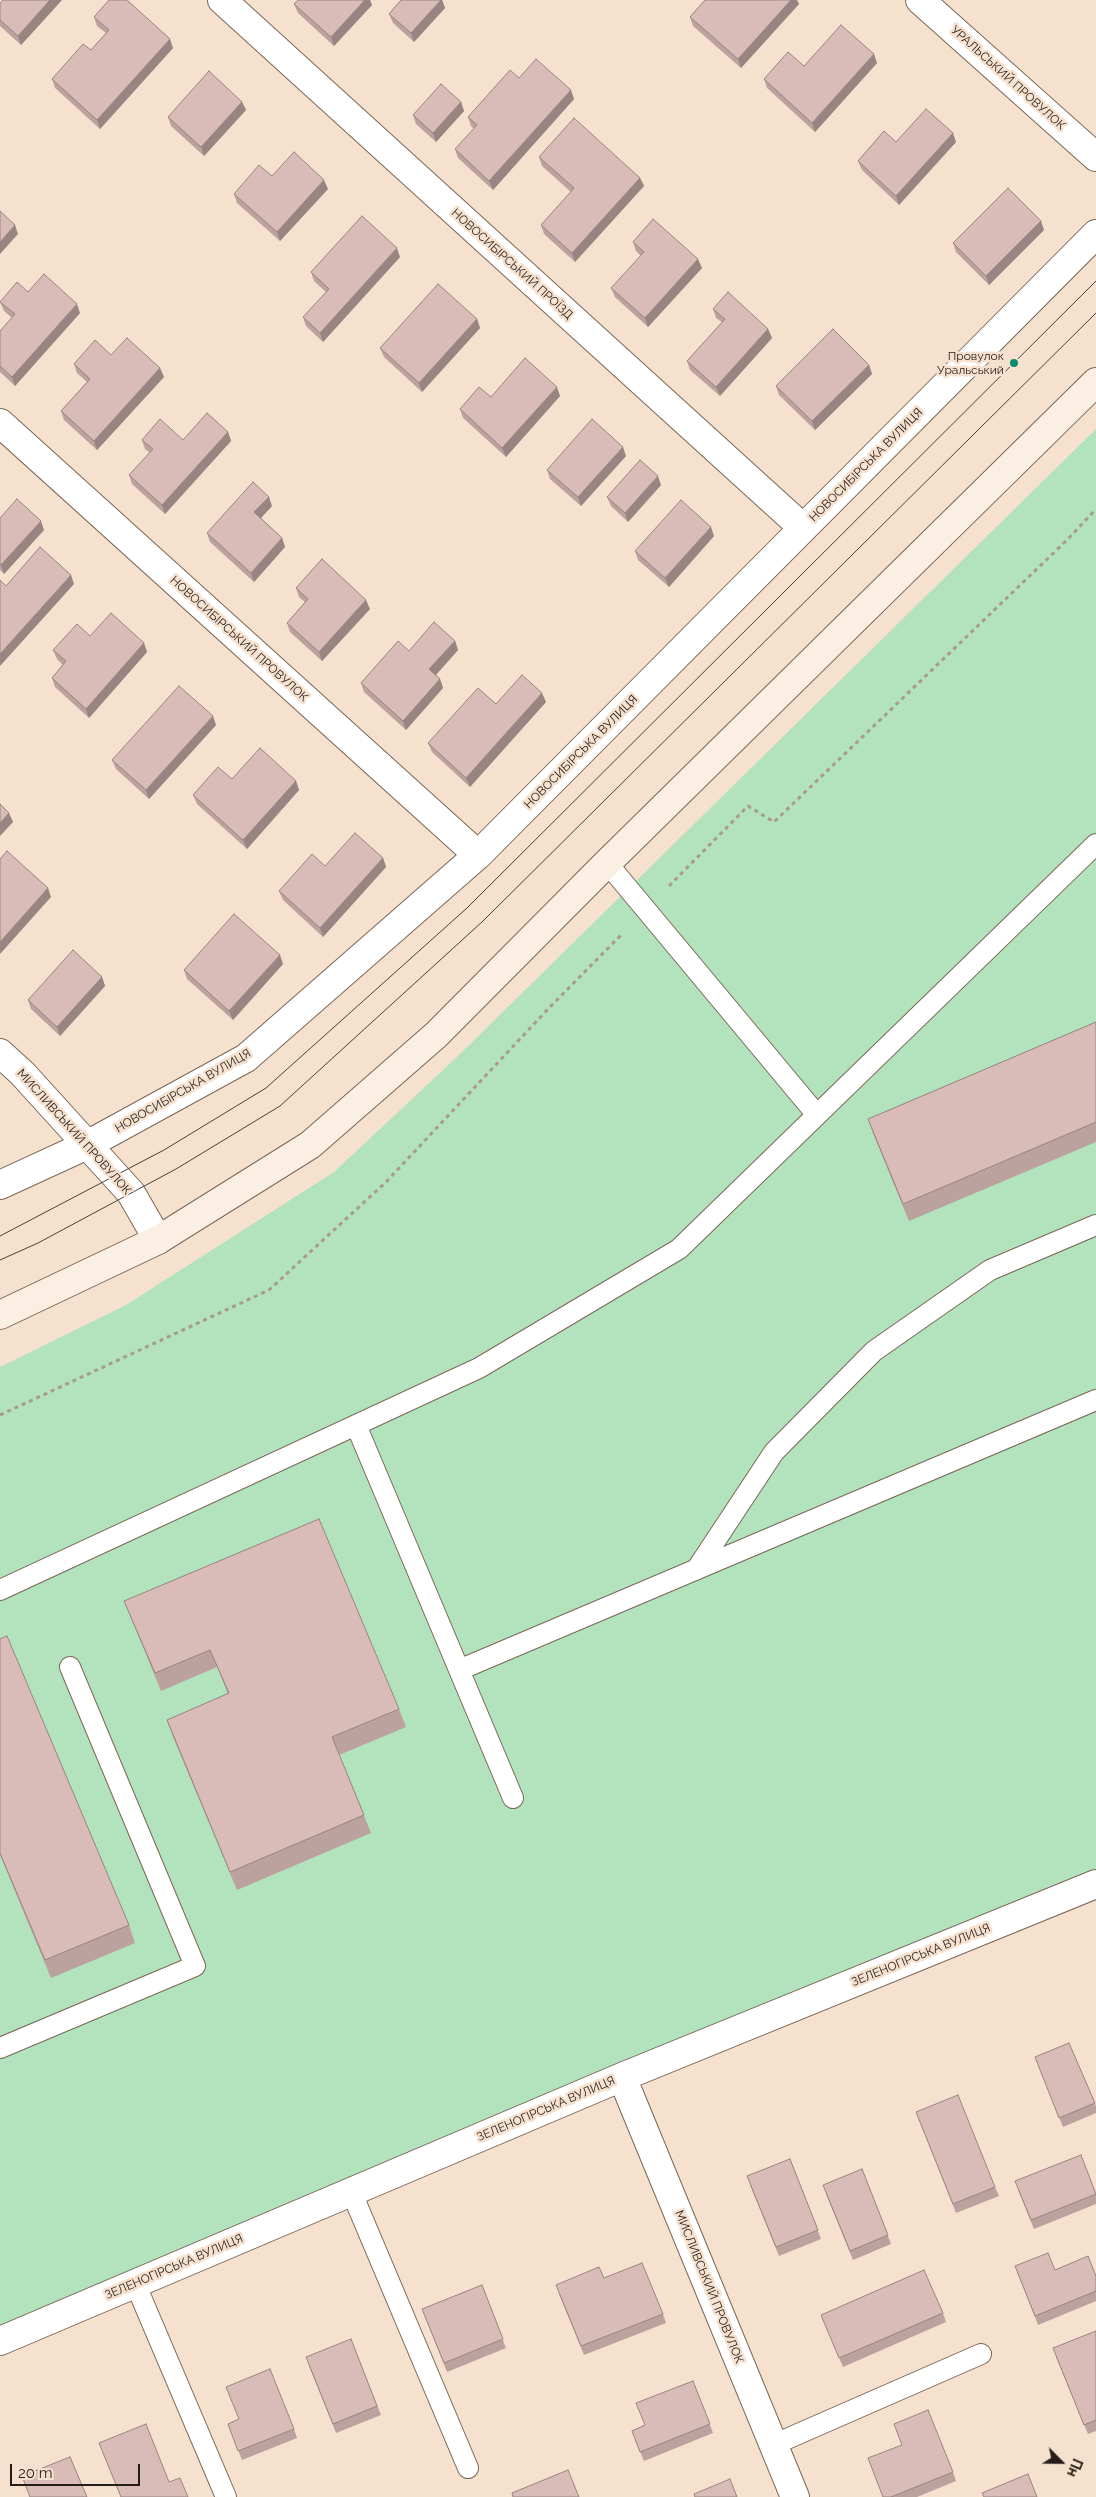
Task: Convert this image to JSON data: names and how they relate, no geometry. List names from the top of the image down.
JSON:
{
  "streets": {
    "street": [
      "УРАЛЬСЬКИЙ ПРОВУЛОК",
      "НОВОСИБІРСЬКИЙ ПРОЇЗД",
      "НОВОСИБІРСЬКА ВУЛИЦЯ",
      "НОВОСИБІРСЬКИЙ ПРОВУЛОК",
      "МИСЛИВСЬКИЙ ПРОВУЛОК",
      "ЗЕЛЕНОГІРСЬКА ВУЛИЦЯ"
    ]
  },
  "crossings": [
    ["НОВОСИБІРСЬКИЙ ПРОЇЗД", "НОВОСИБІРСЬКА ВУЛИЦЯ"],
    ["НОВОСИБІРСЬКА ВУЛИЦЯ", "НОВОСИБІРСЬКИЙ ПРОВУЛОК"],
    ["НОВОСИБІРСЬКА ВУЛИЦЯ", "МИСЛИВСЬКИЙ ПРОВУЛОК"],
    ["МИСЛИВСЬКИЙ ПРОВУЛОК", "ЗЕЛЕНОГІРСЬКА ВУЛИЦЯ"]
  ],
  "places": ["Провулок Уральський"],
  "scale_bar": "20 m",
  "north": "bottom right"
}
